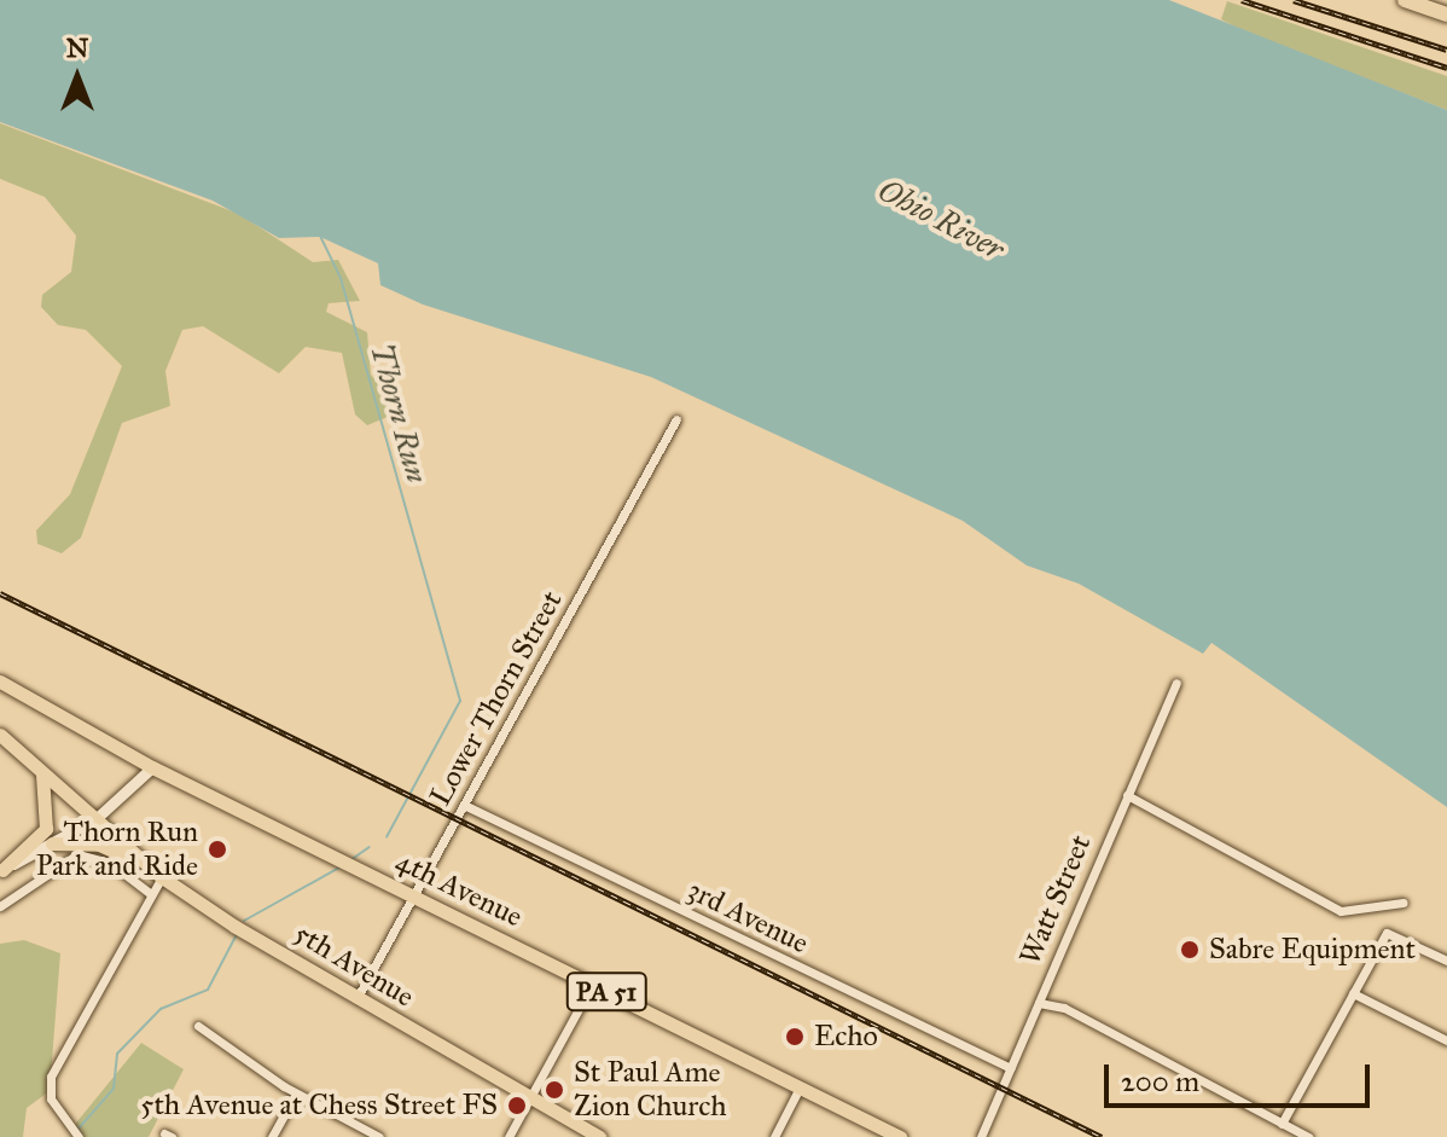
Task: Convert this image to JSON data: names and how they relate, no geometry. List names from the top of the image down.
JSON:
{
  "streets": {
    "main road": ["4th Avenue", "5th Avenue", "PA 51"],
    "street": ["Lower Thorn Street", "Watt Street", "3rd Avenue"]
  },
  "crossings": [
    ["Lower Thorn Street", "4th Avenue"],
    ["Lower Thorn Street", "3rd Avenue"],
    ["Lower Thorn Street", "5th Avenue"],
    ["Watt Street", "3rd Avenue"]
  ],
  "water": ["Ohio River", "Thorn Run"],
  "places": [
    "Thorn Run Park and Ride",
    "Sabre Equipment",
    "Echo",
    "St Paul Ame Zion Church",
    "5th Avenue at Chess Street FS"
  ],
  "scale_bar": "200 m",
  "north": "top"
}
